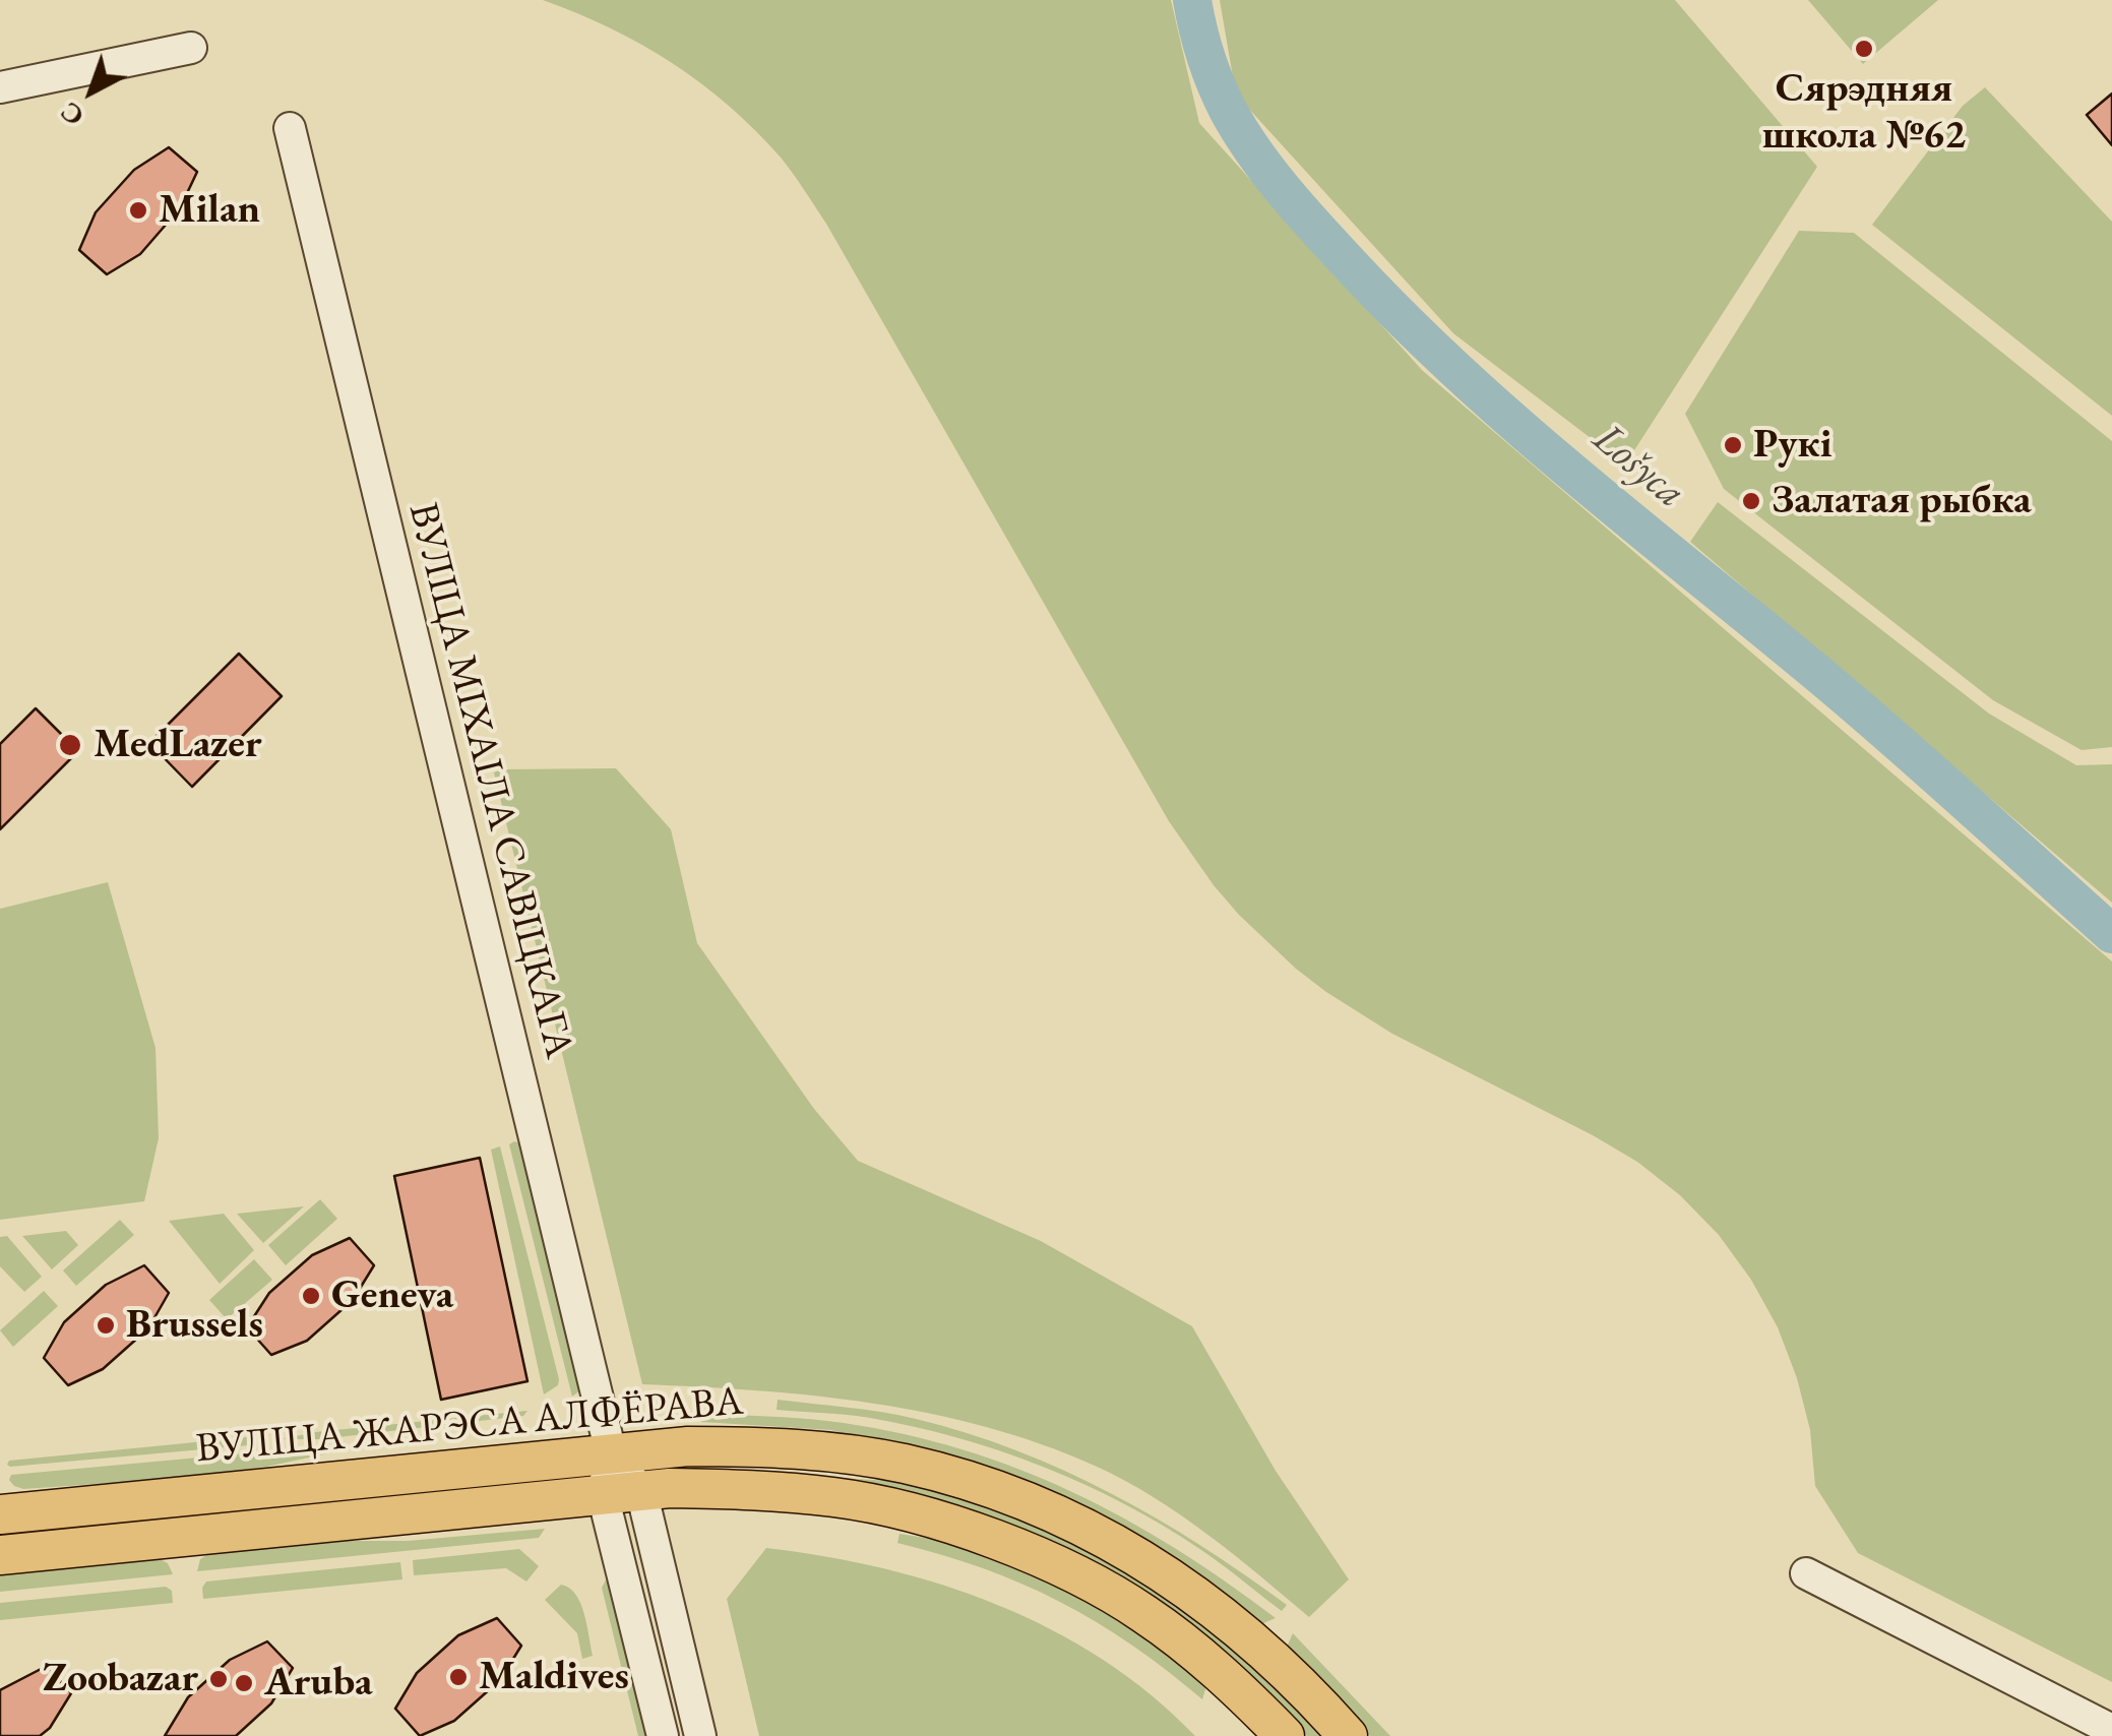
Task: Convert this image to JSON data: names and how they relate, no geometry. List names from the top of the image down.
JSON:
{
  "streets": {
    "main road": ["ВУЛІЦА ЖАРЭСА АЛФЁРАВА"],
    "street": ["ВУЛІЦА МІХАІЛА САВІЦКАГА"]
  },
  "crossings": [
    ["ВУЛІЦА МІХАІЛА САВІЦКАГА", "ВУЛІЦА ЖАРЭСА АЛФЁРАВА"]
  ],
  "water": ["Lošyca"],
  "places": [
    "Сярэдняя школа №62",
    "Milan",
    "Рукі",
    "Залатая рыбка",
    "MedLazer",
    "Geneva",
    "Brussels",
    "Maldives",
    "Zoobazar",
    "Aruba"
  ],
  "north": "bottom left"
}
